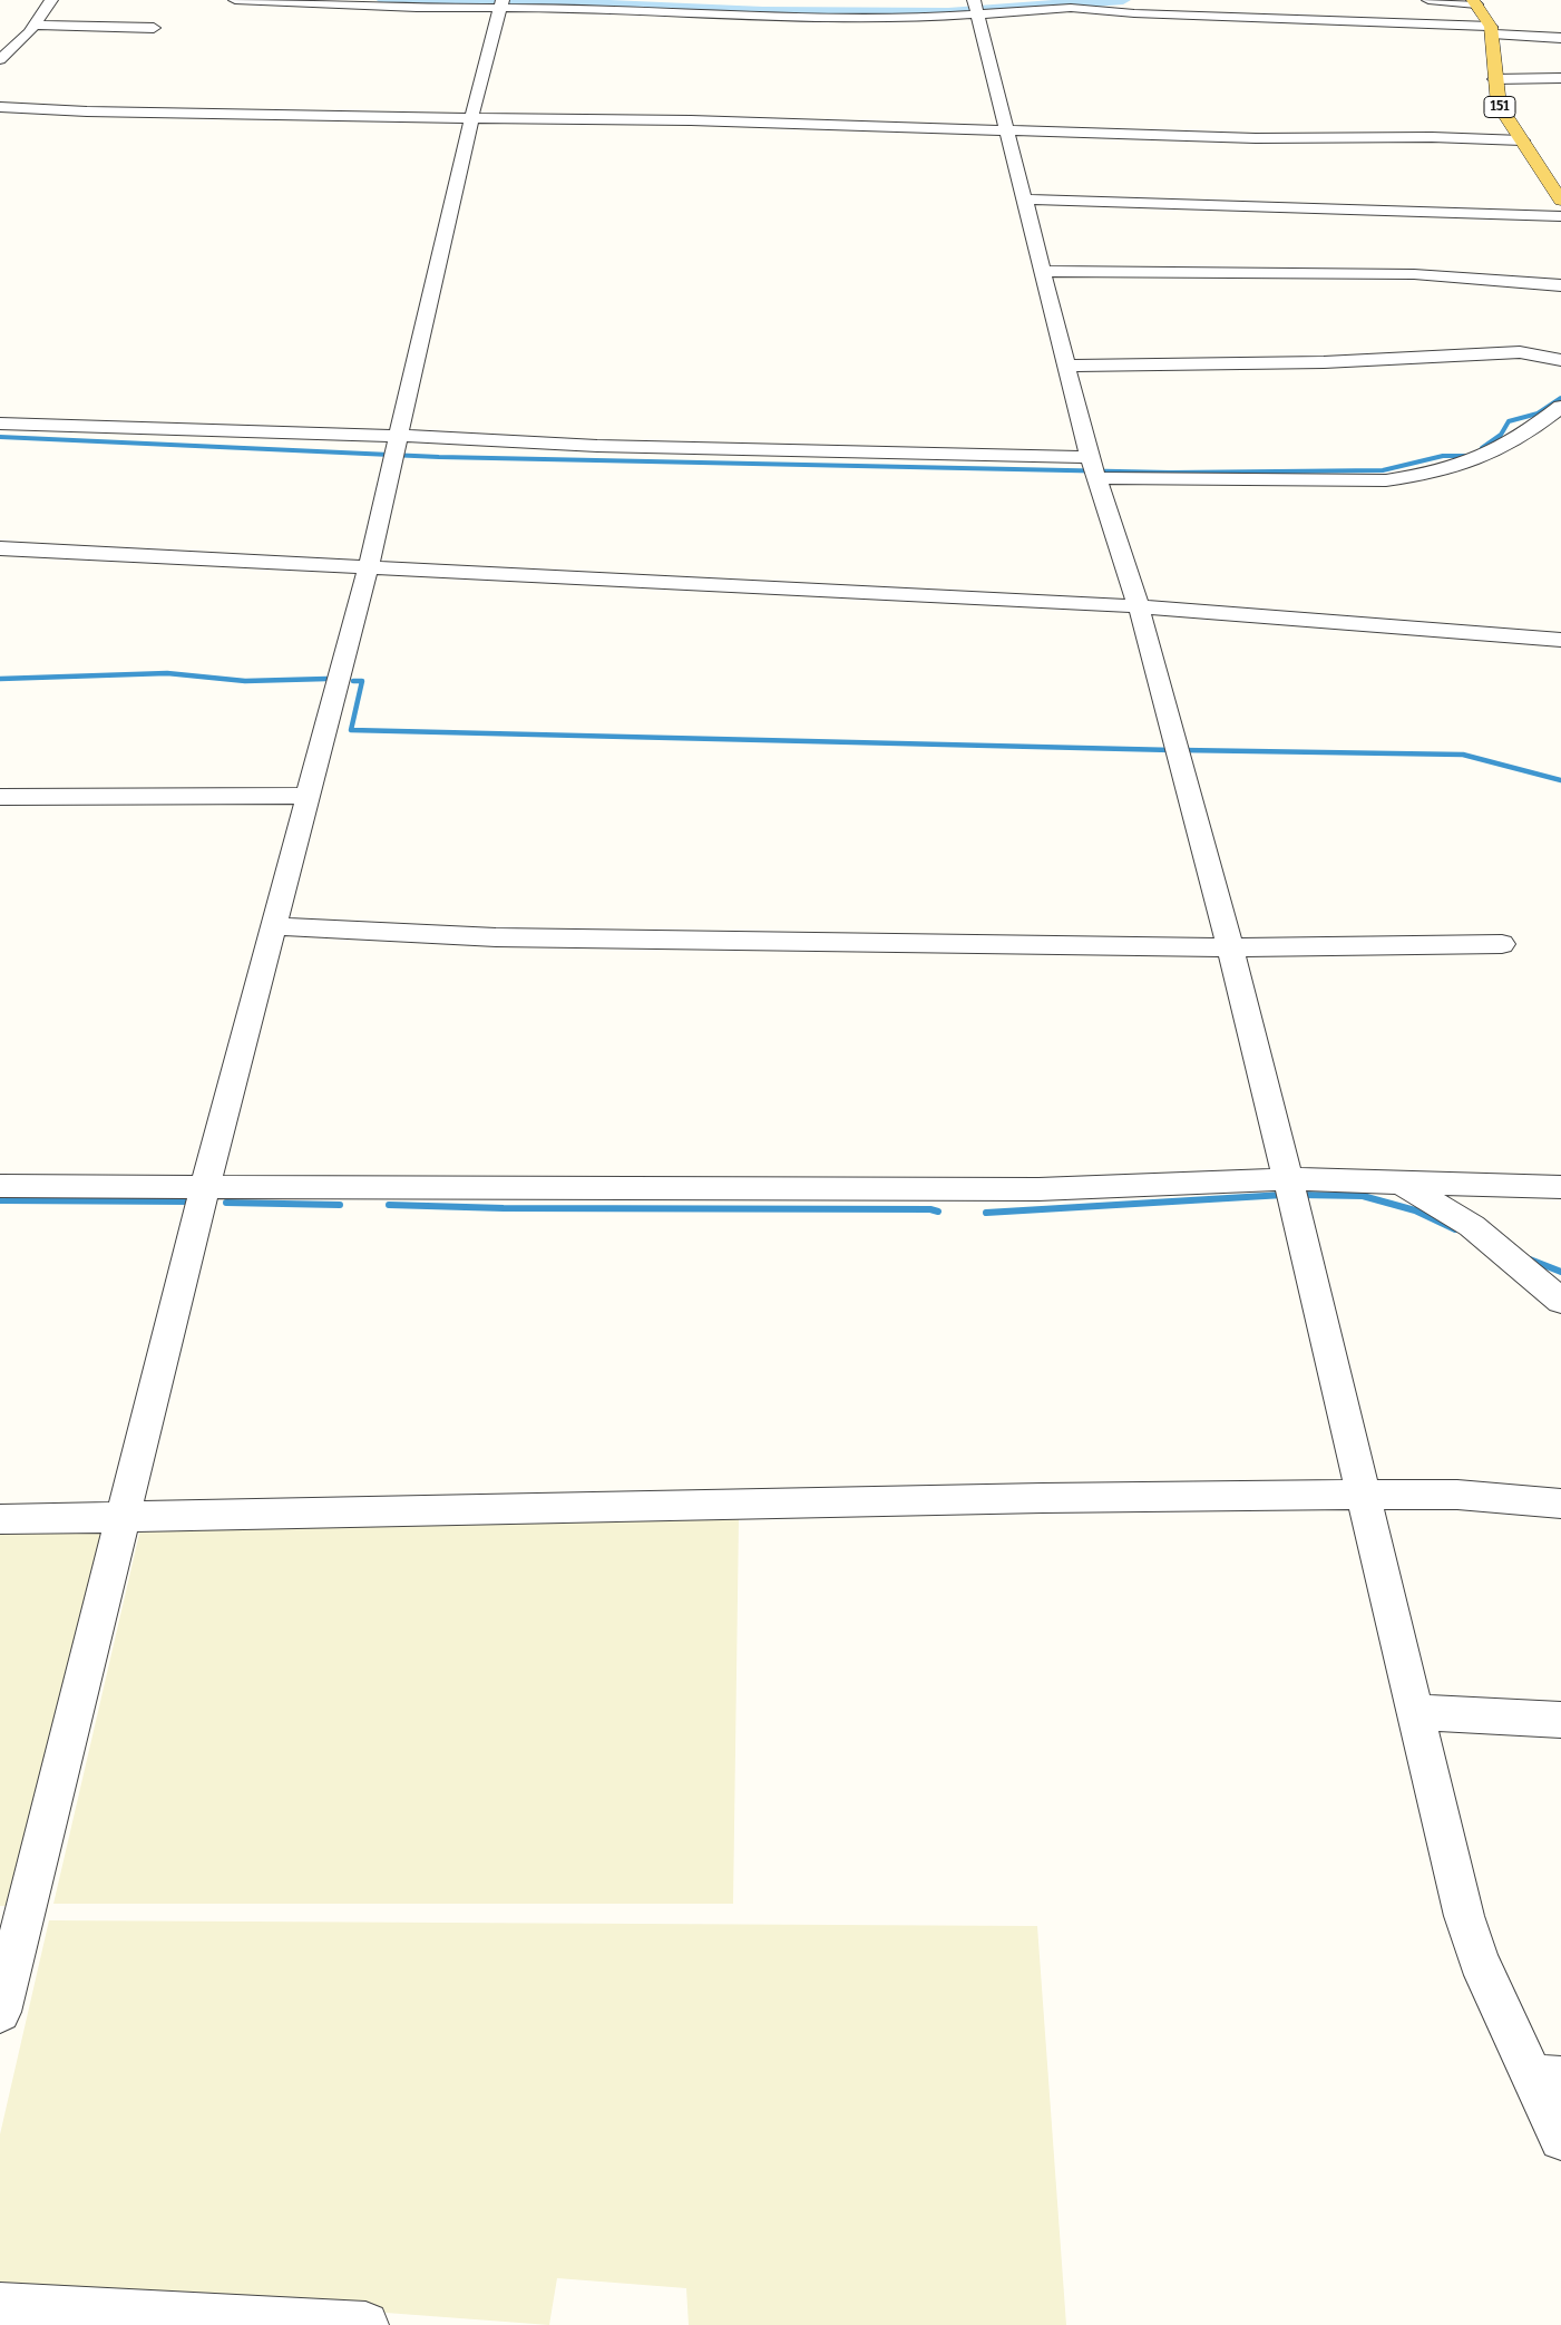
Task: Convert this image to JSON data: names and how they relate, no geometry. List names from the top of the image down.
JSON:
{
  "streets": {
    "main road": ["151"]
  }
}
